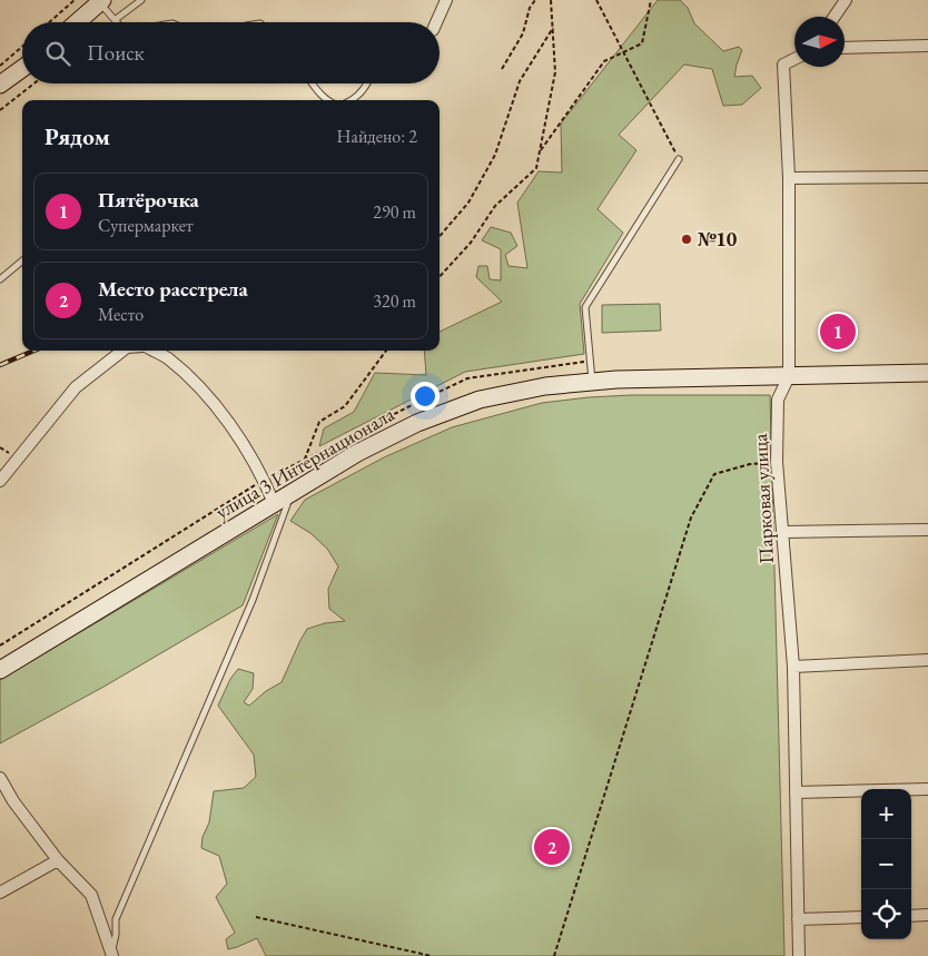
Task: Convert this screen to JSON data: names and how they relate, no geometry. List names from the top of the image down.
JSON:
{
  "streets": {
    "main road": ["улица 3 Интернационала"],
    "street": ["Парковая улица"]
  },
  "crossings": [
    ["улица 3 Интернационала", "Парковая улица"]
  ],
  "places": ["№10"],
  "north": "right",
  "page": {
    "search": "Поиск",
    "heading": ["Рядом", "Найдено: 2"],
    "list": [
      {
        "mark": "1",
        "name": "Пятёрочка",
        "note": "Супермаркет",
        "value": "290 m"
      },
      {
        "mark": "2",
        "name": "Место расстрела",
        "note": "Место",
        "value": "320 m"
      }
    ],
    "pins": ["1", "2"],
    "map_buttons": ["+", "−"]
  }
}
